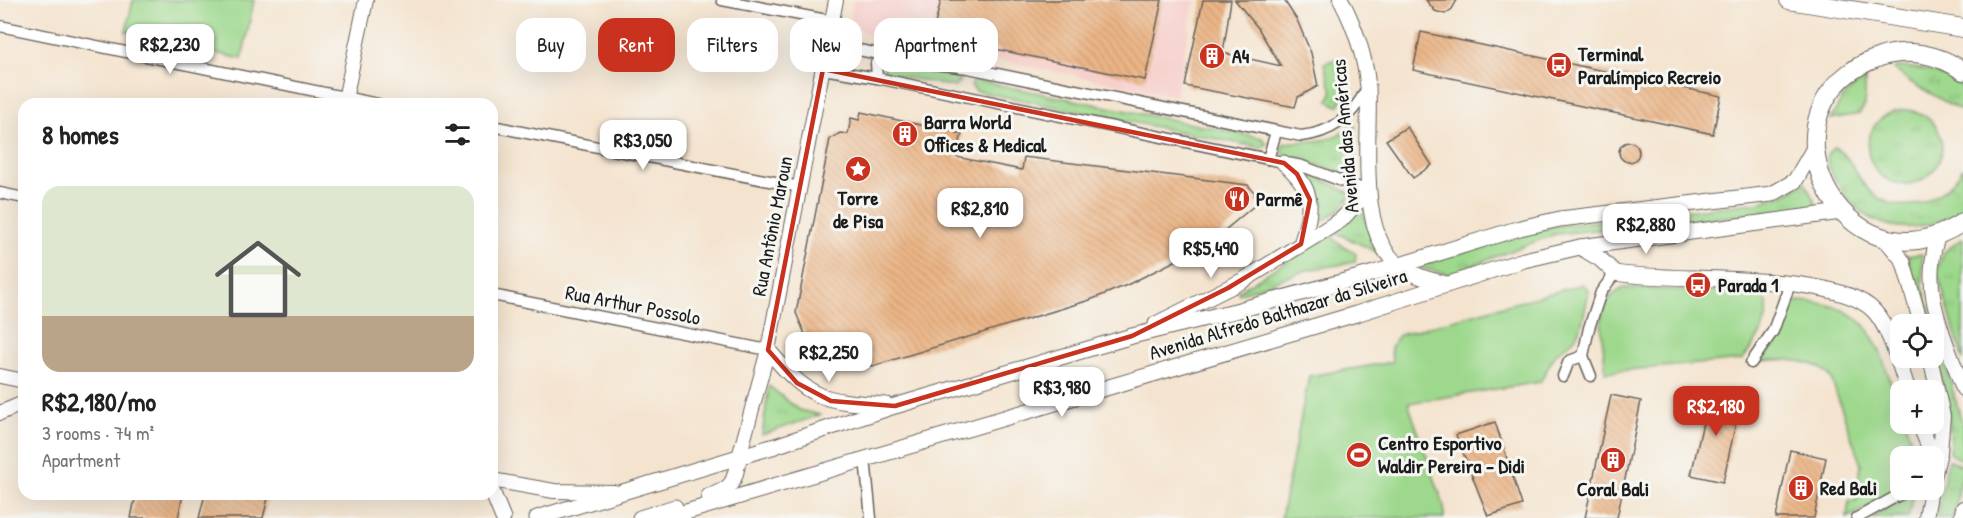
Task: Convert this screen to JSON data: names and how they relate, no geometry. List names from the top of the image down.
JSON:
{
  "streets": {
    "main road": ["Avenida das Américas", "Avenida Alfredo Balthazar da Silveira"],
    "street": ["Rua Antônio Maroun", "Rua Arthur Possolo"]
  },
  "crossings": [
    ["Avenida das Américas", "Avenida Alfredo Balthazar da Silveira"],
    ["Rua Antônio Maroun", "Rua Arthur Possolo"],
    ["Rua Antônio Maroun", "Avenida Alfredo Balthazar da Silveira"]
  ],
  "places": {
    "building": [
      "A4",
      "Barra World Offices & Medical",
      "Coral Bali",
      "Red Bali"
    ],
    "bus stop": ["Terminal Paralímpico Recreio", "Parada 1"],
    "place": ["Torre de Pisa"],
    "restaurant": ["Parmê"],
    "sports": ["Centro Esportivo Waldir Pereira - Didi"]
  },
  "page": {
    "chip": [
      "Buy",
      "Rent",
      "Filters",
      "New",
      "Apartment"
    ],
    "price": [
      "R$2,230",
      "R$3,050",
      "R$2,810",
      "R$2,880",
      "R$5,490",
      "R$2,250",
      "R$3,980",
      "R$2,180"
    ],
    "heading": "8 homes",
    "list": [
      {
        "name": "R$2,180/mo",
        "note": "3 rooms · 74 m² · Apartment"
      }
    ],
    "map_buttons": ["+", "−"]
  }
}
